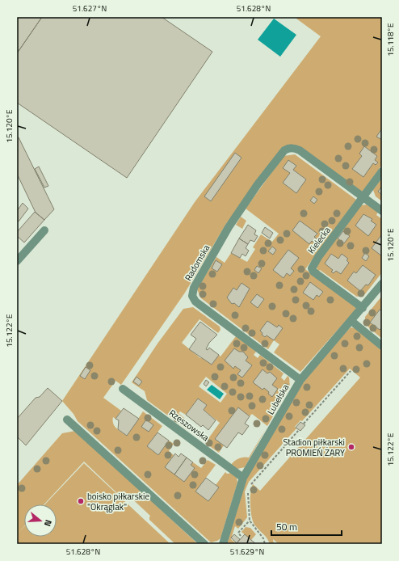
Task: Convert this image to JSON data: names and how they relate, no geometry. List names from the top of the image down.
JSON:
{
  "streets": {
    "street": [
      "Kielecka",
      "Radomska",
      "Lubelska",
      "Rzeszowska"
    ]
  },
  "crossings": [
    ["Kielecka", "Radomska"],
    ["Kielecka", "Lubelska"],
    ["Radomska", "Lubelska"],
    ["Lubelska", "Rzeszowska"]
  ],
  "places": ["Stadion piłkarski PROMIEŃ ŻARY", "boisko piłkarskie \"Okrąglak\""],
  "scale_bar": "50 m",
  "north": "right",
  "coordinates": [
    "51.627°N",
    "51.628°N",
    "15.118°E",
    "15.120°E",
    "15.122°E",
    "51.629°N"
  ]
}
